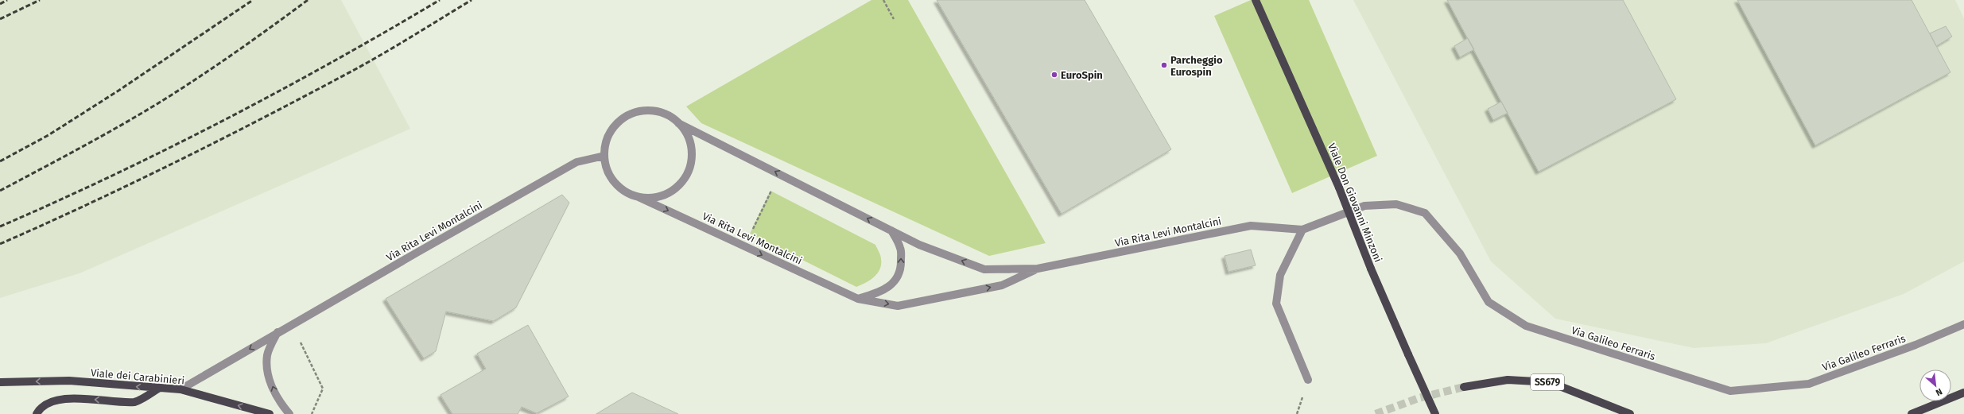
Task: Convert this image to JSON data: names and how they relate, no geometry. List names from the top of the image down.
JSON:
{
  "streets": {
    "main road": ["Viale Don Giovanni Minzoni", "Viale dei Carabinieri", "SS679"],
    "street": ["Via Rita Levi Montalcini", "Via Galileo Ferraris"]
  },
  "crossings": [
    ["Via Rita Levi Montalcini", "Via Galileo Ferraris"],
    ["Via Rita Levi Montalcini", "Viale dei Carabinieri"]
  ],
  "one_way": ["Viale dei Carabinieri"],
  "places": ["Parcheggio Eurospin", "EuroSpin"],
  "north": "bottom right"
}
